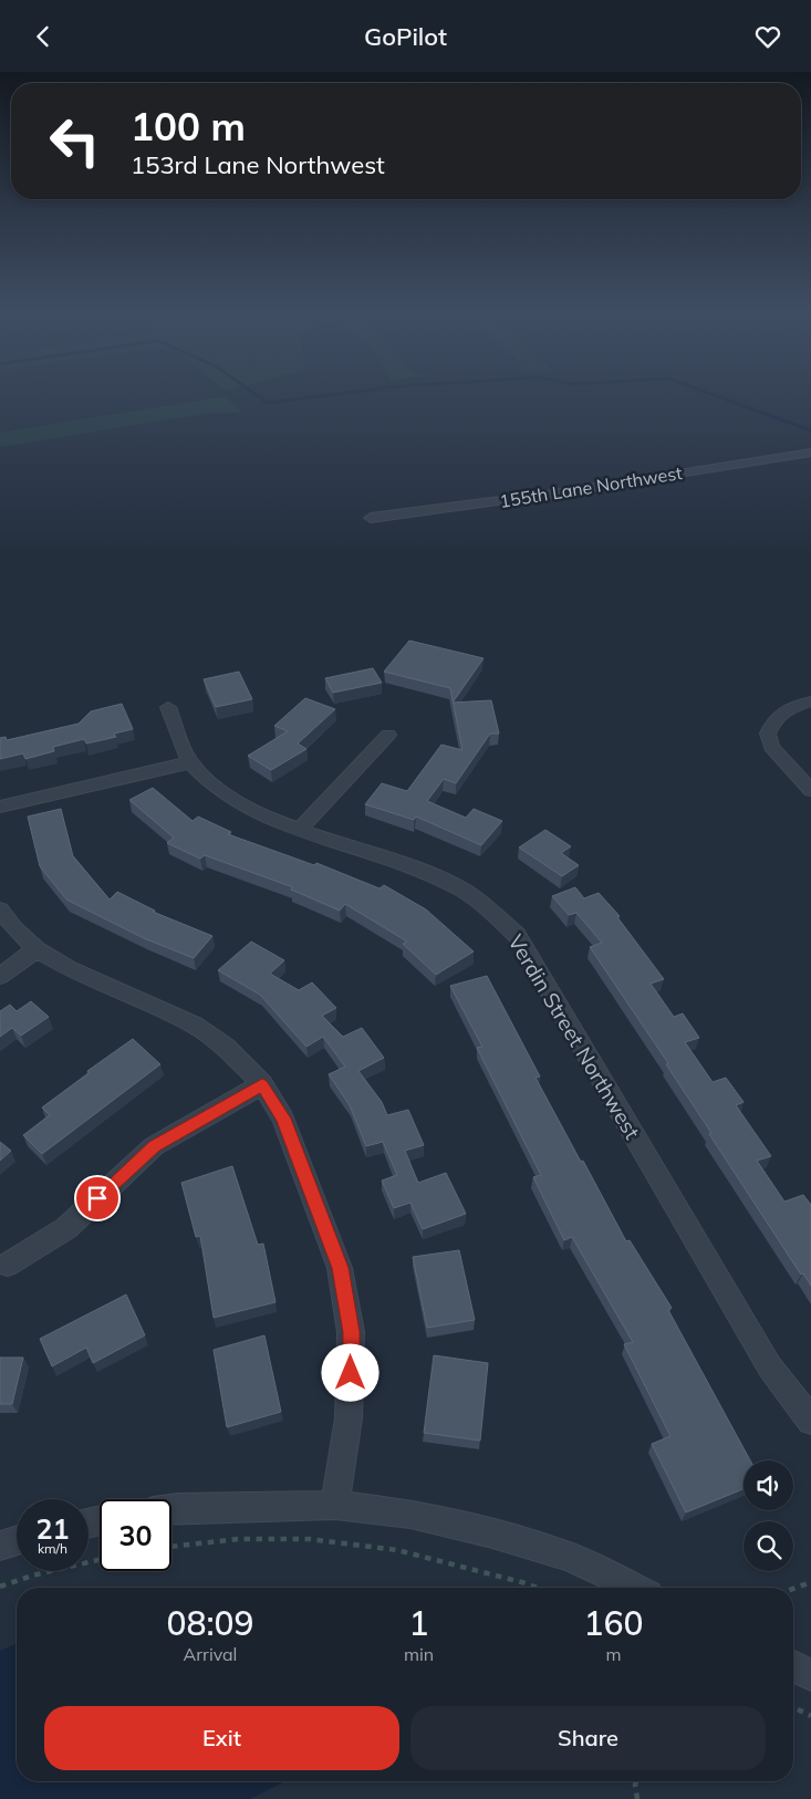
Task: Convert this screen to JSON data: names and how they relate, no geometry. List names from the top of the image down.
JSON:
{
  "streets": {
    "street": ["155th Lane Northwest", "Verdin Street Northwest"]
  },
  "page": {
    "header": "GoPilot",
    "turn": ["100 m", "153rd Lane Northwest"],
    "speed": "21 km/h",
    "limit": "30",
    "eta": [
      "08:09",
      "Arrival",
      "1",
      "min",
      "160",
      "m"
    ],
    "buttons": ["Exit", "Share"]
  }
}
